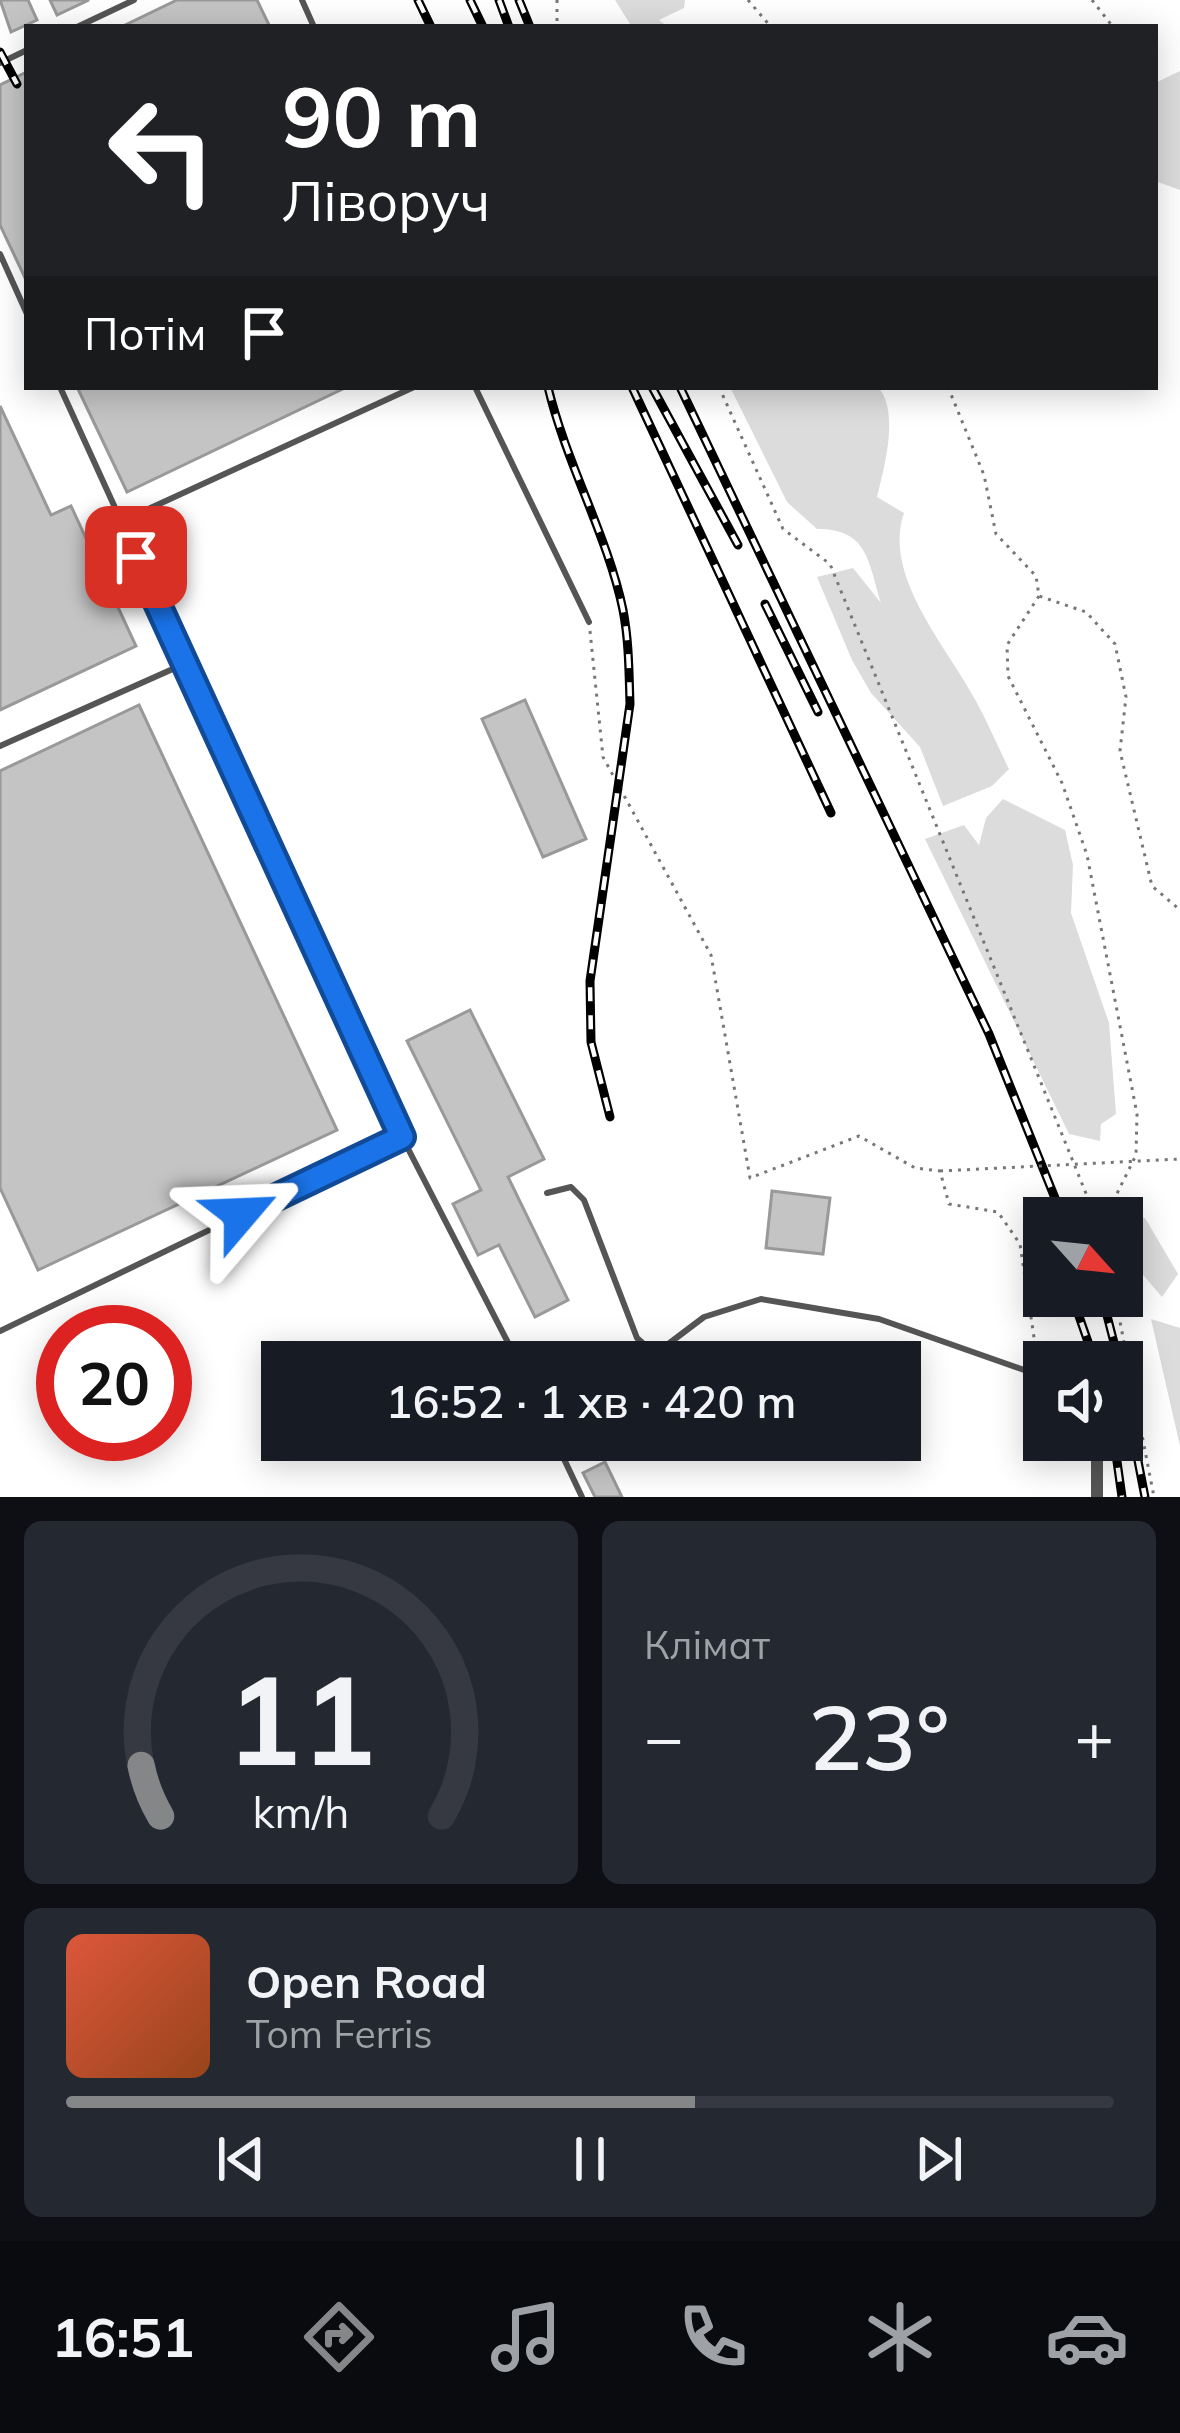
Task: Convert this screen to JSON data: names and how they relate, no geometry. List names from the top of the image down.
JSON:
{
  "north": "bottom right",
  "page": {
    "turn": ["90 m", "Ліворуч"],
    "then": "Потім",
    "limit": "20",
    "trip": "16:52 · 1 хв · 420 m",
    "tile": "Клімат",
    "heat": ["−", "23°", "+"],
    "song": ["Open Road", "Tom Ferris"],
    "tabs": "16:51",
    "gauge": ["11", "km/h"]
  }
}
